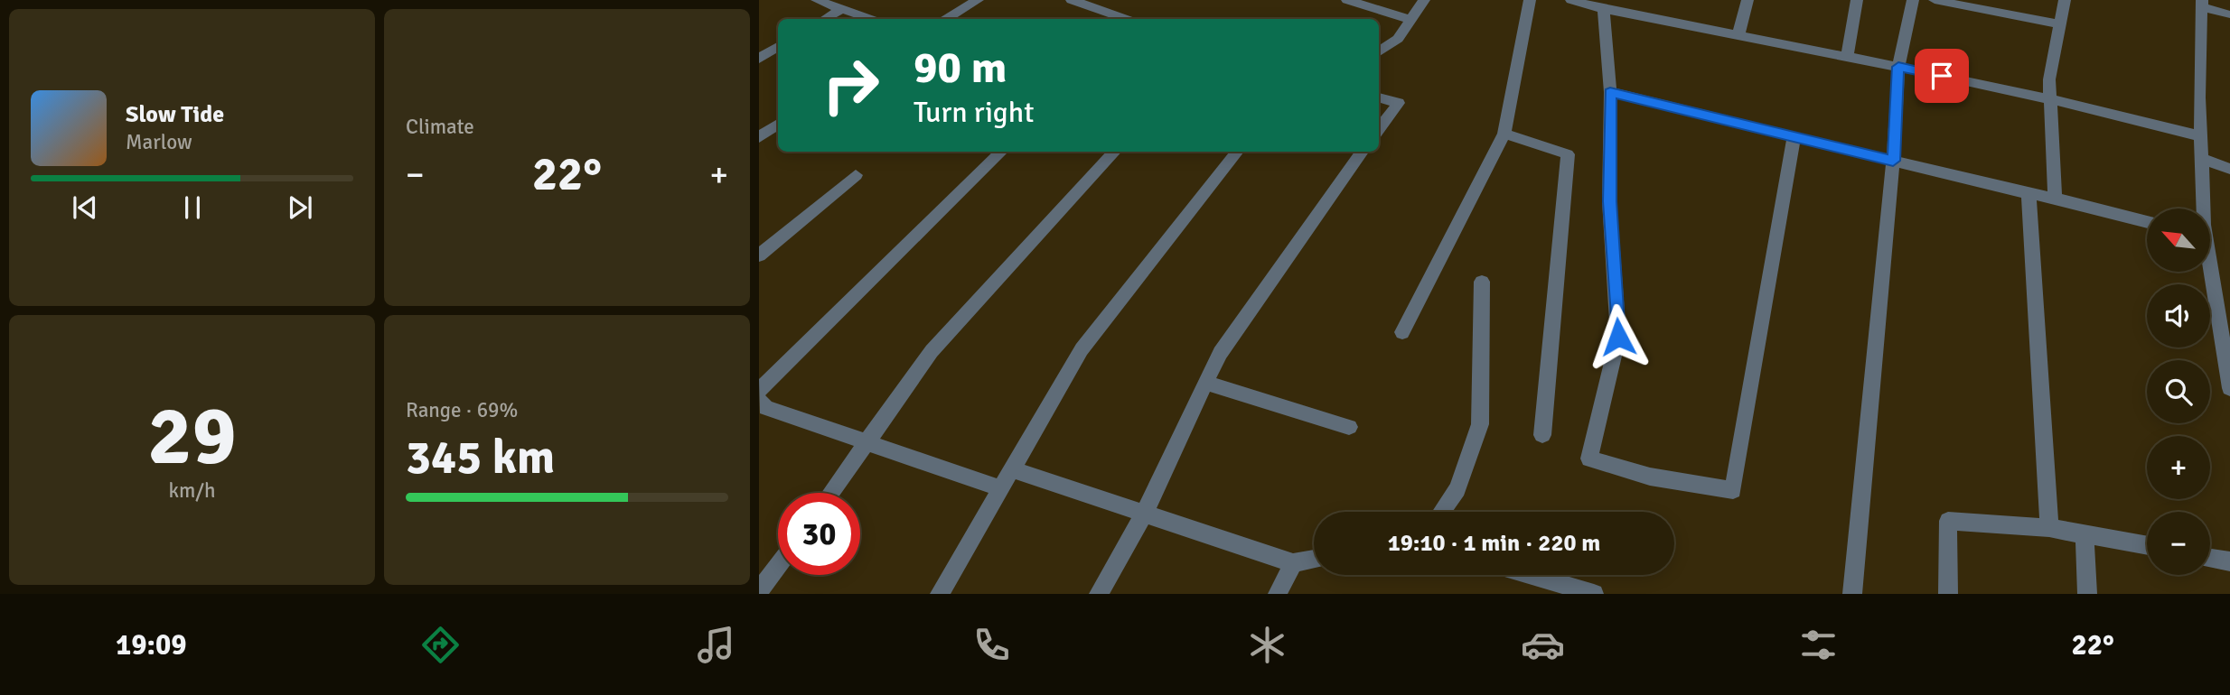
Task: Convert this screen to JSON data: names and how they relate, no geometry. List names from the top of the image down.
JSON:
{
  "north": "top left",
  "page": {
    "tile": [
      "Climate",
      ["29", "km/h"],
      ["Range · 69%", "345 km"]
    ],
    "turn": ["90 m", "Turn right"],
    "song": ["Slow Tide", "Marlow"],
    "heat": ["−", "22°", "+"],
    "map_buttons": ["+", "−"],
    "limit": "30",
    "trip": "19:10 · 1 min · 220 m",
    "tabs": ["19:09", "22°"]
  }
}
